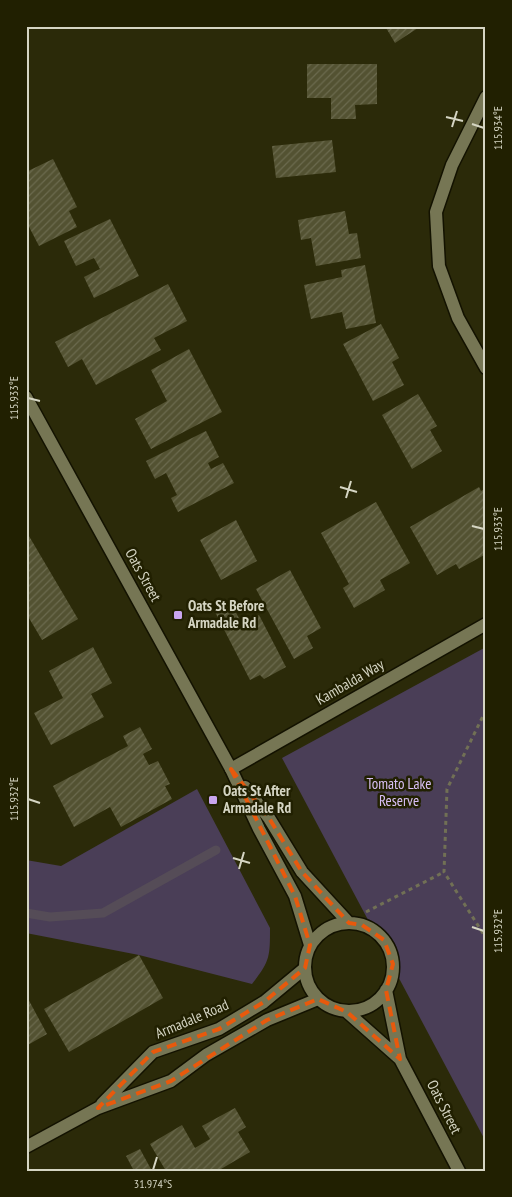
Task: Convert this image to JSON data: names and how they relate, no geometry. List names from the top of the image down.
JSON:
{
  "streets": {
    "street": ["Oats Street", "Kambalda Way", "Armadale Road"]
  },
  "crossings": [
    ["Oats Street", "Kambalda Way"],
    ["Oats Street", "Armadale Road"]
  ],
  "parks": ["Tomato Lake Reserve"],
  "places": {
    "transit": ["Oats St Before Armadale Rd", "Oats St After Armadale Rd"]
  },
  "coordinates": [
    "115.934°E",
    "115.933°E",
    "115.932°E",
    "31.974°S"
  ]
}
